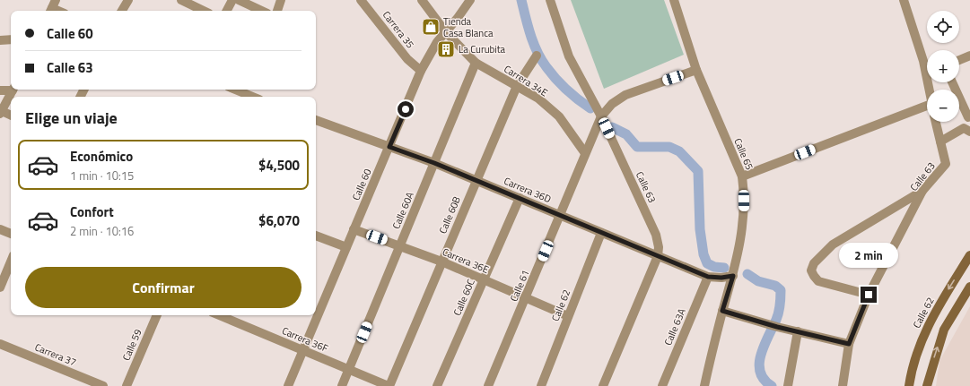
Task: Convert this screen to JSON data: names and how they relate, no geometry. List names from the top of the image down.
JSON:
{
  "streets": {
    "main road": ["Calle 62"],
    "street": [
      "Carrera 35",
      "Carrera 34E",
      "Calle 65",
      "Calle 63",
      "Calle 60",
      "Carrera 36D",
      "Calle 60A",
      "Calle 60B",
      "Carrera 36E",
      "Calle 61",
      "Calle 60C",
      "Calle 63A",
      "Carrera 36F",
      "Calle 59",
      "Carrera 37"
    ]
  },
  "crossings": [
    ["Carrera 35", "Calle 60"],
    ["Carrera 34E", "Calle 60"],
    ["Carrera 34E", "Calle 60A"],
    ["Carrera 34E", "Calle 60B"],
    ["Carrera 34E", "Calle 61"],
    ["Calle 65", "Carrera 36D"],
    ["Calle 63", "Carrera 36D"],
    ["Calle 60", "Carrera 36D"],
    ["Calle 60", "Carrera 36E"],
    ["Calle 60", "Carrera 36F"],
    ["Carrera 36D", "Calle 60A"],
    ["Carrera 36D", "Calle 60B"],
    ["Carrera 36D", "Calle 61"],
    ["Carrera 36D", "Calle 60C"],
    ["Carrera 36D", "Calle 62"],
    ["Carrera 36D", "Calle 63A"],
    ["Calle 60A", "Carrera 36E"],
    ["Calle 60A", "Carrera 36F"],
    ["Calle 60B", "Carrera 36E"],
    ["Calle 60B", "Carrera 36F"],
    ["Carrera 36E", "Calle 61"],
    ["Carrera 36E", "Calle 60C"],
    ["Carrera 36E", "Calle 62"]
  ],
  "one_way": ["Calle 62"],
  "places": {
    "shop": ["Tienda Casa Blanca"],
    "building": ["La Curubita"]
  },
  "page": {
    "map_buttons": ["+", "−"],
    "banner": ["Calle 60", "Calle 63"],
    "heading": "Elige un viaje",
    "list": [
      {
        "name": "Económico",
        "note": "1 min · 10:15",
        "value": "$4,500"
      },
      {
        "name": "Confort",
        "note": "2 min · 10:16",
        "value": "$6,070"
      }
    ],
    "bubble": "2 min",
    "buttons": "Confirmar"
  }
}
